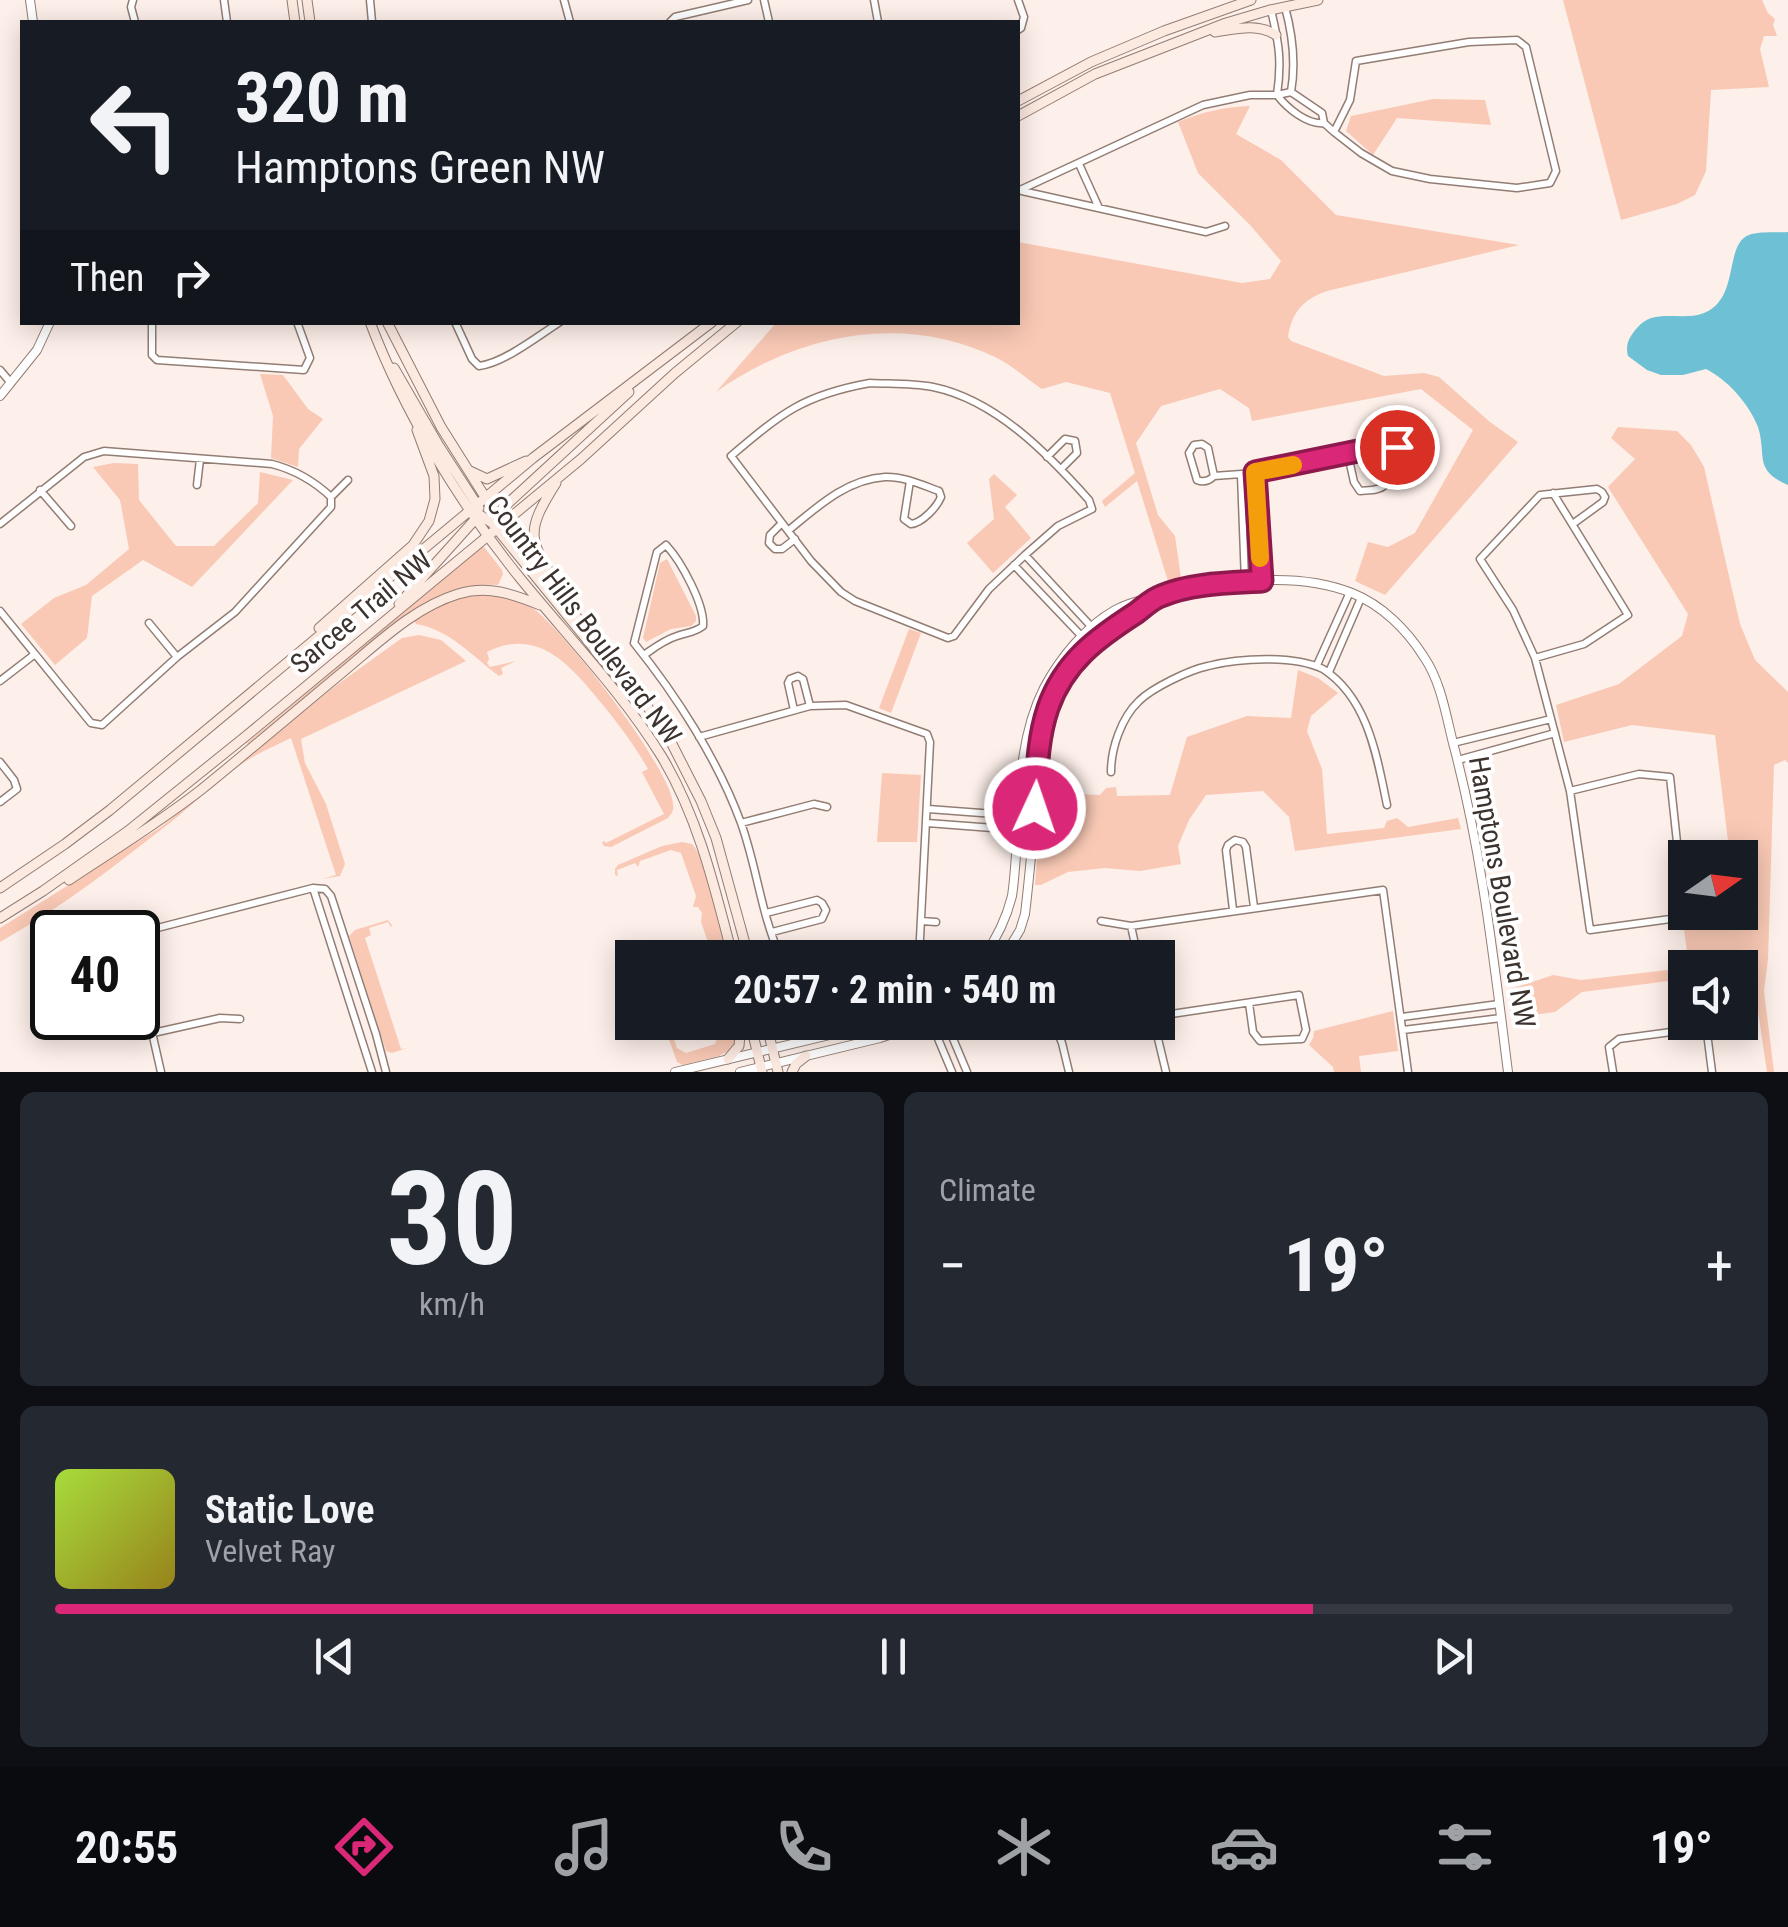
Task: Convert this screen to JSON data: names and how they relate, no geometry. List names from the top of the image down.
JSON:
{
  "streets": {
    "main road": ["Sarcee Trail NW", "Country Hills Boulevard NW"],
    "street": ["Hamptons Boulevard NW"]
  },
  "crossings": [
    ["Sarcee Trail NW", "Country Hills Boulevard NW"]
  ],
  "north": "right",
  "page": {
    "turn": ["320 m", "Hamptons Green NW"],
    "then": "Then",
    "limit": "40",
    "trip": "20:57 · 2 min · 540 m",
    "tile": [
      ["30", "km/h"],
      "Climate"
    ],
    "heat": ["−", "19°", "+"],
    "song": ["Static Love", "Velvet Ray"],
    "tabs": ["20:55", "19°"]
  }
}
